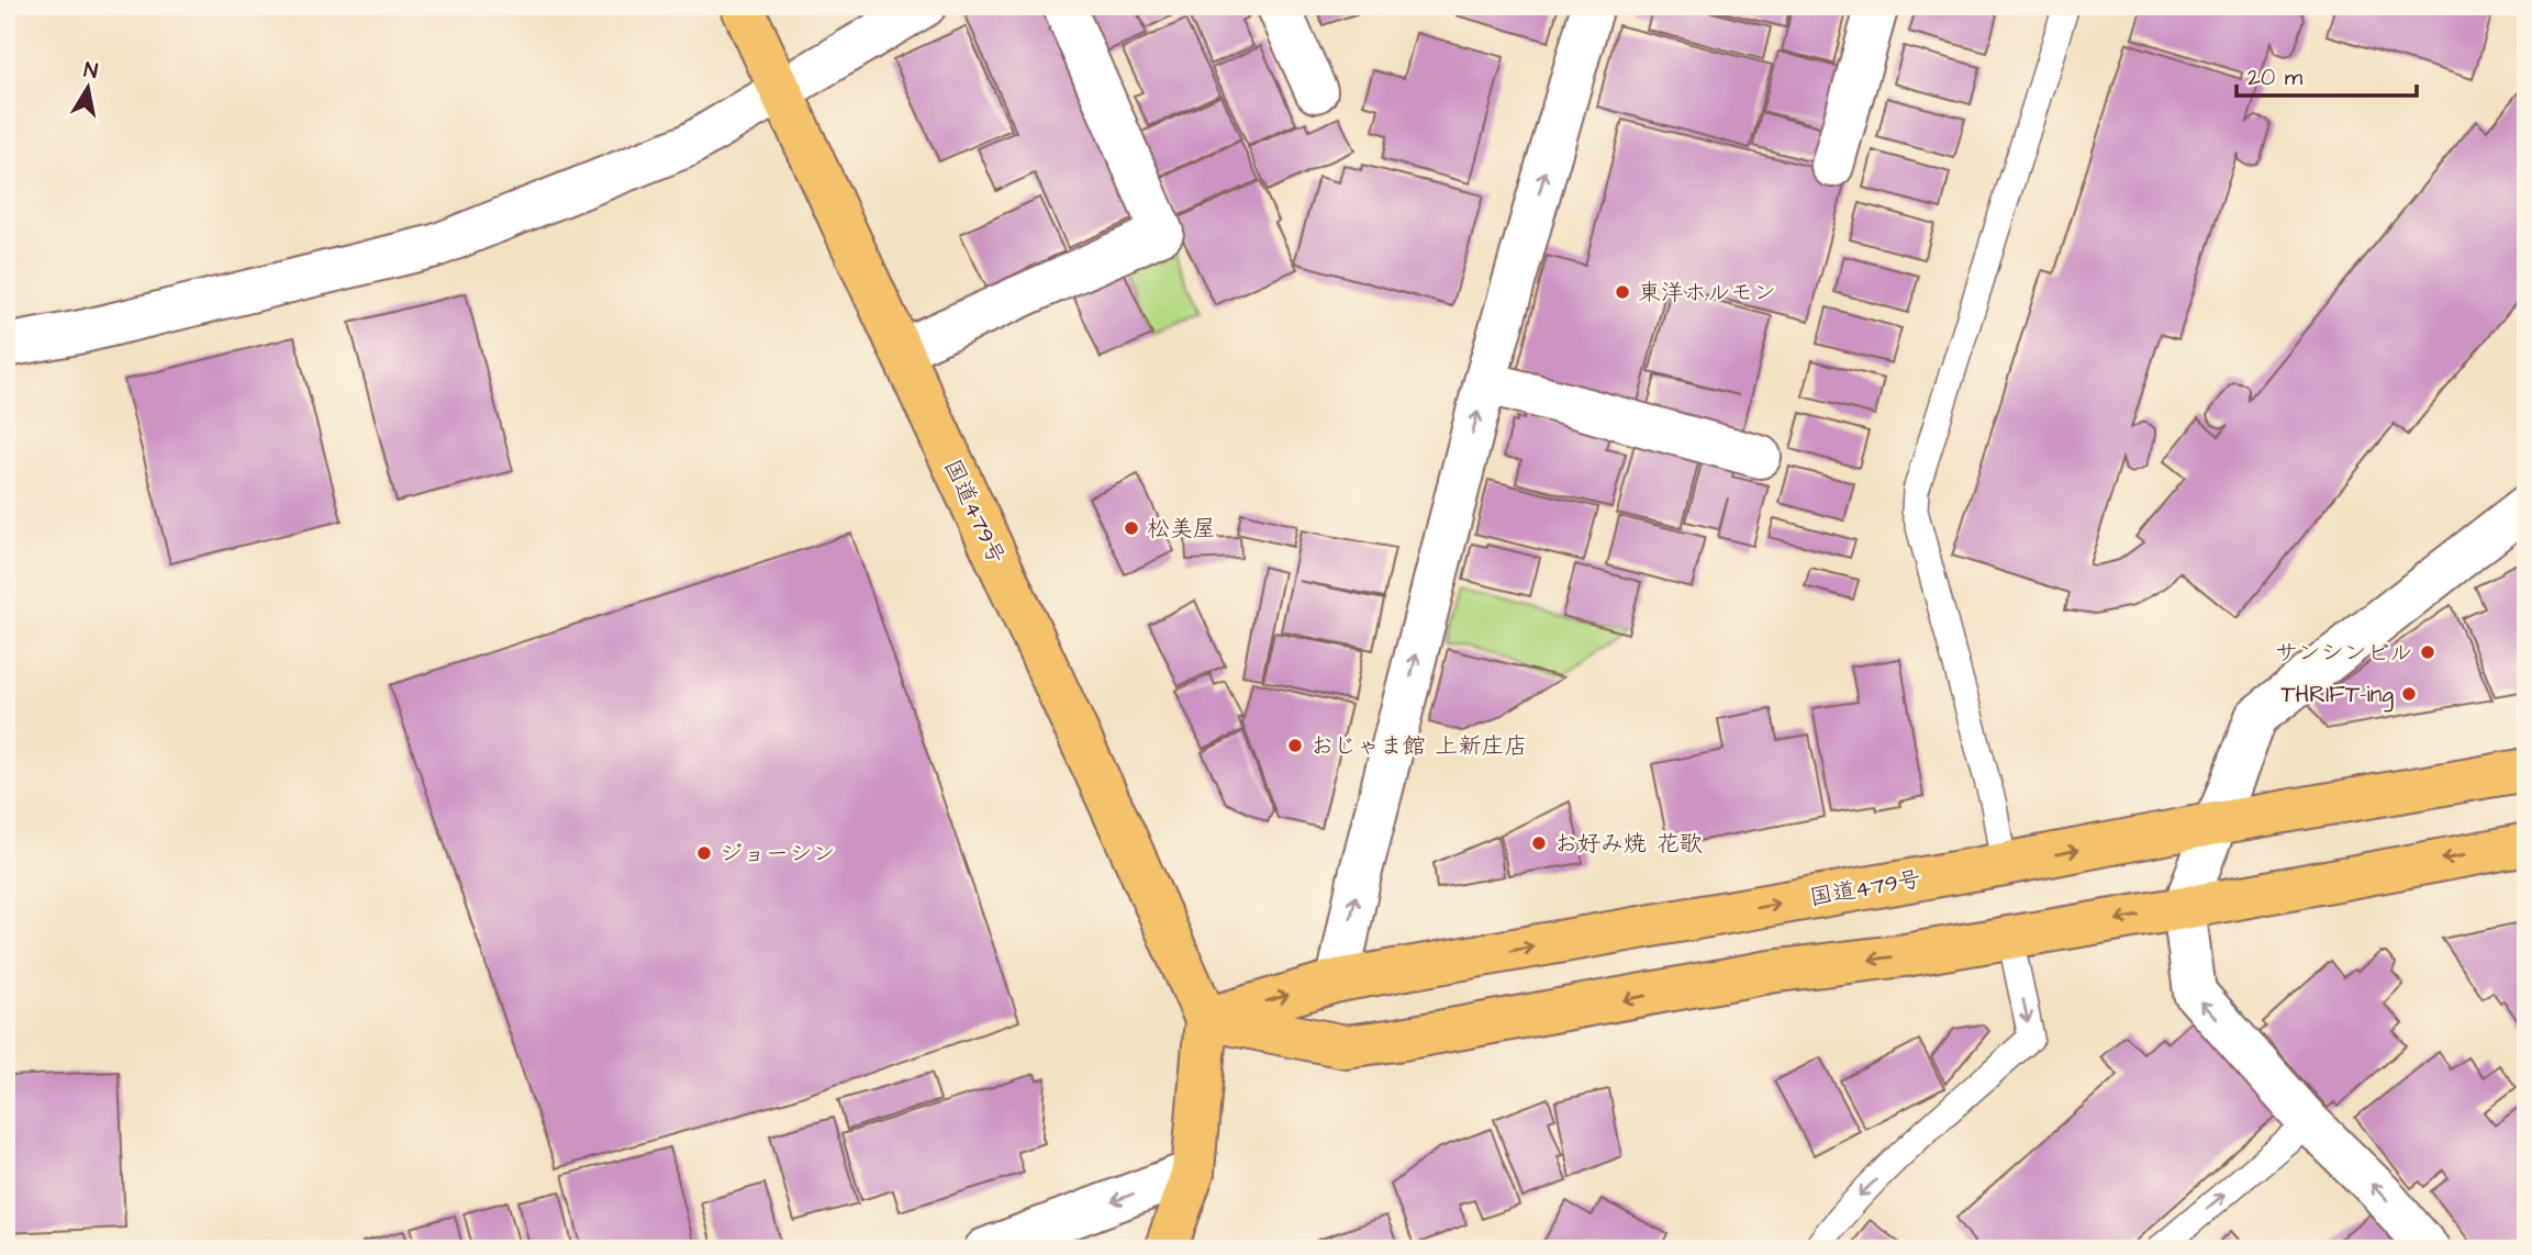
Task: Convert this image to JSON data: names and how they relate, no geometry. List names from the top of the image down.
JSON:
{
  "streets": {
    "main road": ["国道479号"]
  },
  "places": [
    "東洋ホルモン",
    "松美屋",
    "サンシンビル",
    "THRIFT-ing",
    "おじゃま館 上新庄店",
    "お好み焼 花歌",
    "ジョーシン"
  ],
  "scale_bar": "20 m",
  "north": "top"
}
